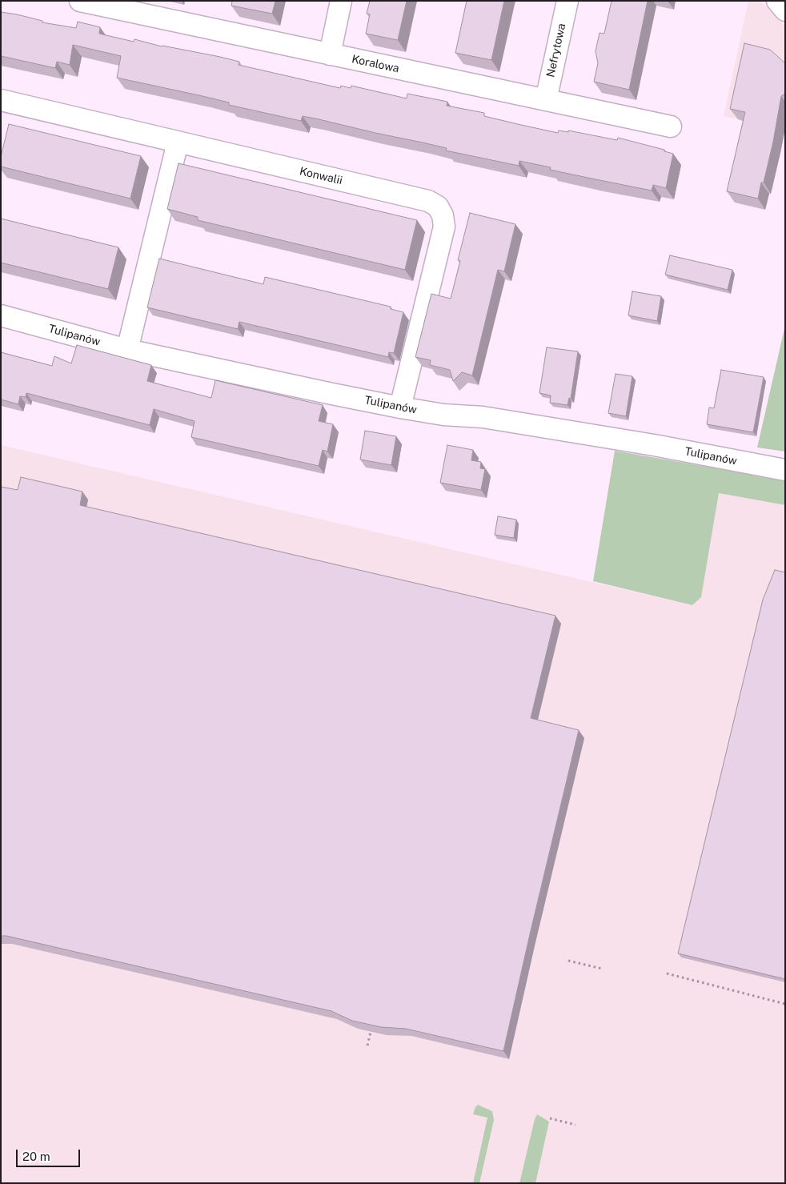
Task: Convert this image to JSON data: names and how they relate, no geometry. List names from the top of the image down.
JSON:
{
  "streets": {
    "street": [
      "Nefrytowa",
      "Koralowa",
      "Konwalii",
      "Tulipanów"
    ]
  },
  "crossings": [
    ["Nefrytowa", "Koralowa"],
    ["Konwalii", "Tulipanów"]
  ],
  "scale_bar": "20 m"
}
